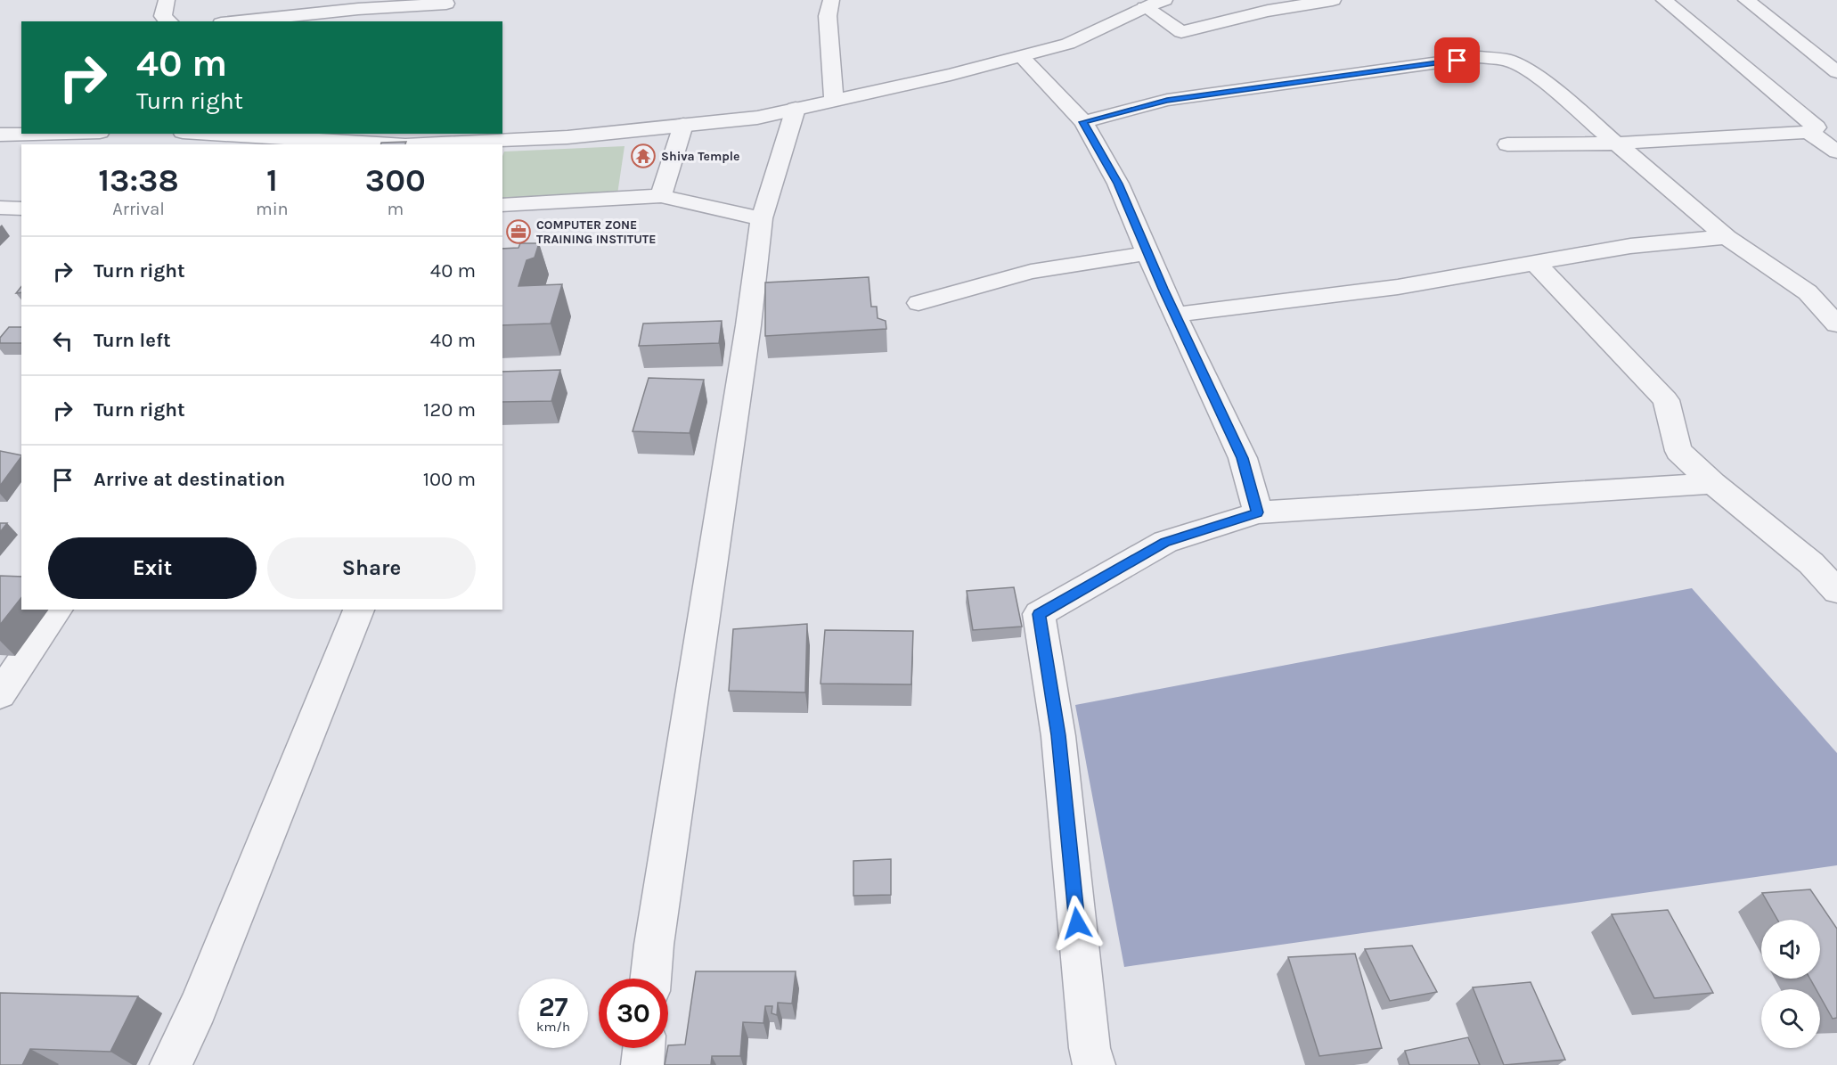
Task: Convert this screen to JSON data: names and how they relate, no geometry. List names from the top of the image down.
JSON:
{
  "places": {
    "temple": ["Shiva Temple"],
    "office": ["COMPUTER ZONE TRAINING INSTITUTE"]
  },
  "page": {
    "turn": ["40 m", "Turn right"],
    "eta": [
      "13:38",
      "Arrival",
      "1",
      "min",
      "300",
      "m"
    ],
    "list": [
      {
        "name": "Turn right",
        "value": "40 m"
      },
      {
        "name": "Turn left",
        "value": "40 m"
      },
      {
        "name": "Turn right",
        "value": "120 m"
      },
      {
        "name": "Arrive at destination",
        "value": "100 m"
      }
    ],
    "buttons": ["Exit", "Share"],
    "speed": "27 km/h",
    "limit": "30"
  }
}
